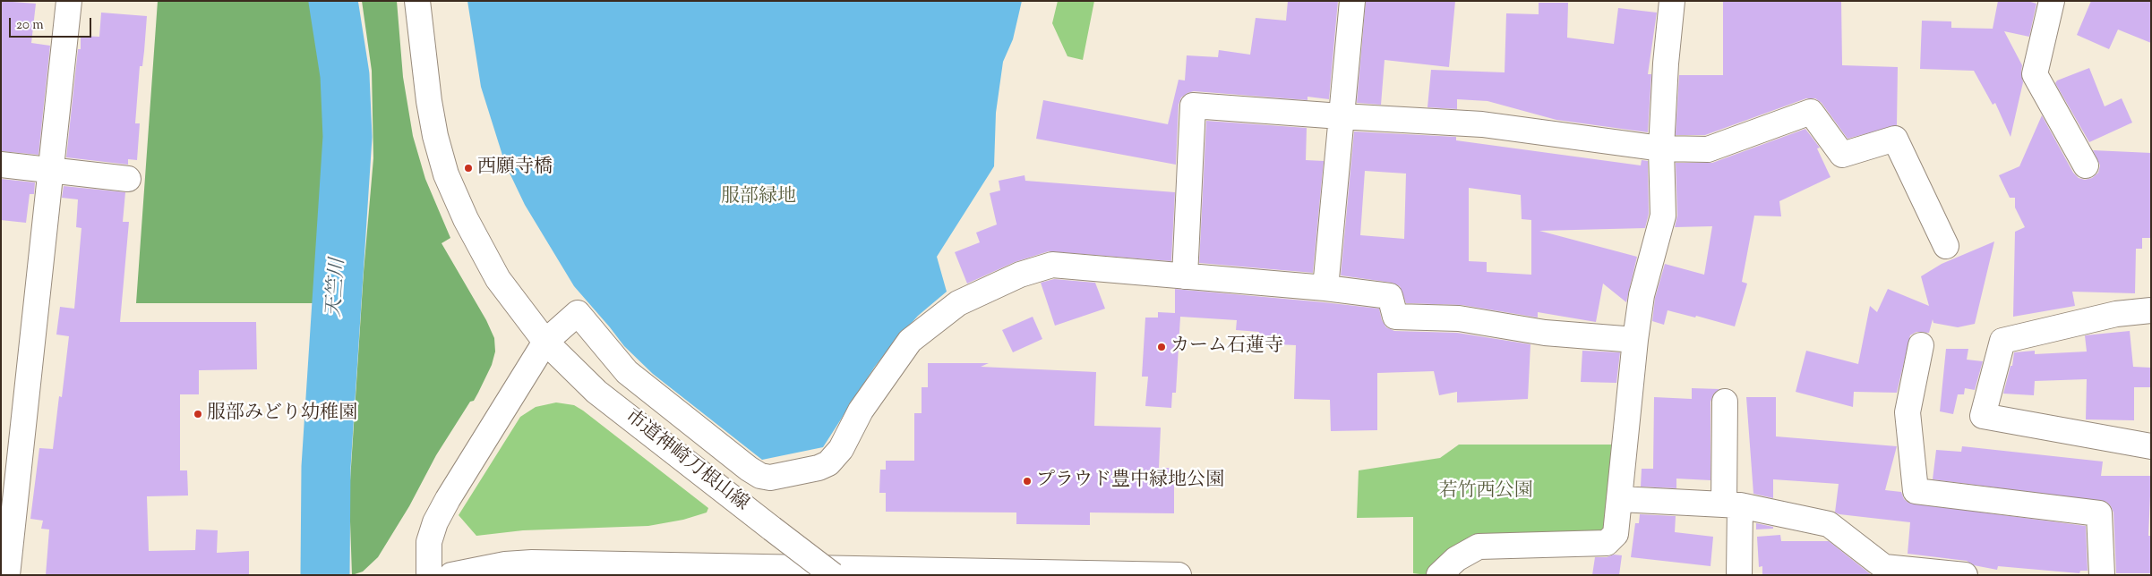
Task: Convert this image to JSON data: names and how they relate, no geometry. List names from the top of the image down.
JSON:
{
  "streets": {
    "street": ["市道神崎刀根山線"]
  },
  "water": ["天竺川"],
  "parks": ["服部緑地", "若竹西公園"],
  "places": [
    "西願寺橋",
    "カーム石蓮寺",
    "服部みどり幼稚園",
    "プラウド豊中緑地公園"
  ],
  "scale_bar": "20 m"
}
